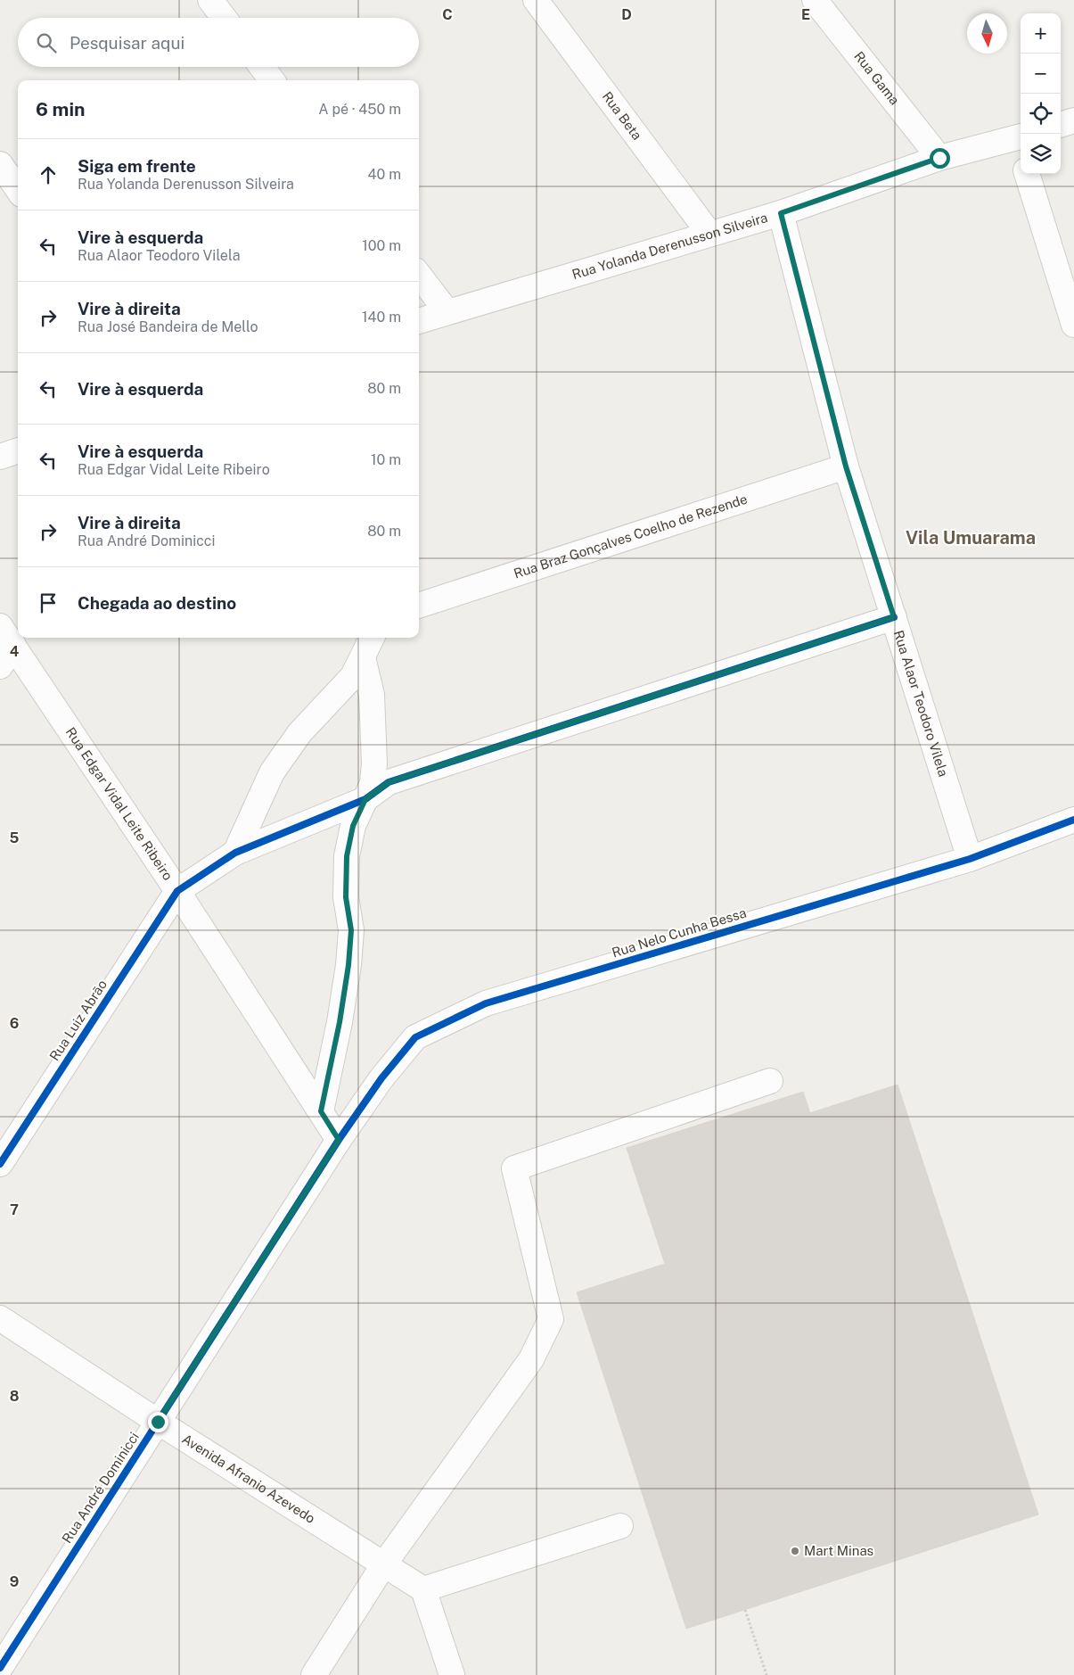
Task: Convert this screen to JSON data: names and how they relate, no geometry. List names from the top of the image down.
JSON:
{
  "streets": {
    "street": [
      "Rua Gama",
      "Rua Beta",
      "Rua Yolanda Derenusson Silveira",
      "Rua Braz Gonçalves Coelho de Rezende",
      "Rua Alaor Teodoro Vilela",
      "Rua Edgar Vidal Leite Ribeiro",
      "Rua Nelo Cunha Bessa",
      "Rua Luiz Abrão",
      "Avenida Afranio Azevedo",
      "Rua André Dominicci"
    ]
  },
  "crossings": [
    ["Rua Gama", "Rua Yolanda Derenusson Silveira"],
    ["Rua Beta", "Rua Yolanda Derenusson Silveira"],
    ["Rua Yolanda Derenusson Silveira", "Rua Alaor Teodoro Vilela"],
    ["Rua Braz Gonçalves Coelho de Rezende", "Rua Alaor Teodoro Vilela"],
    ["Rua Alaor Teodoro Vilela", "Rua Nelo Cunha Bessa"],
    ["Rua Edgar Vidal Leite Ribeiro", "Rua Nelo Cunha Bessa"],
    ["Rua Edgar Vidal Leite Ribeiro", "Rua Luiz Abrão"],
    ["Rua Edgar Vidal Leite Ribeiro", "Rua André Dominicci"],
    ["Rua Nelo Cunha Bessa", "Rua André Dominicci"],
    ["Avenida Afranio Azevedo", "Rua André Dominicci"]
  ],
  "districts": ["Vila Umuarama"],
  "places": ["Mart Minas"],
  "north": "bottom",
  "page": {
    "map_buttons": ["+", "−"],
    "search": "Pesquisar aqui",
    "heading": ["6 min", "A pé · 450 m"],
    "list": [
      ["Siga em frente", "Rua Yolanda Derenusson Silveira", "40 m"],
      ["Vire à esquerda", "Rua Alaor Teodoro Vilela", "100 m"],
      ["Vire à direita", "Rua José Bandeira de Mello", "140 m"],
      ["Vire à esquerda", "80 m"],
      ["Vire à esquerda", "Rua Edgar Vidal Leite Ribeiro", "10 m"],
      ["Vire à direita", "Rua André Dominicci", "80 m"],
      "Chegada ao destino"
    ]
  },
  "grid": {
    "columns": ["C", "D", "E"],
    "rows": [
      "4",
      "5",
      "6",
      "7",
      "8",
      "9"
    ]
  }
}
